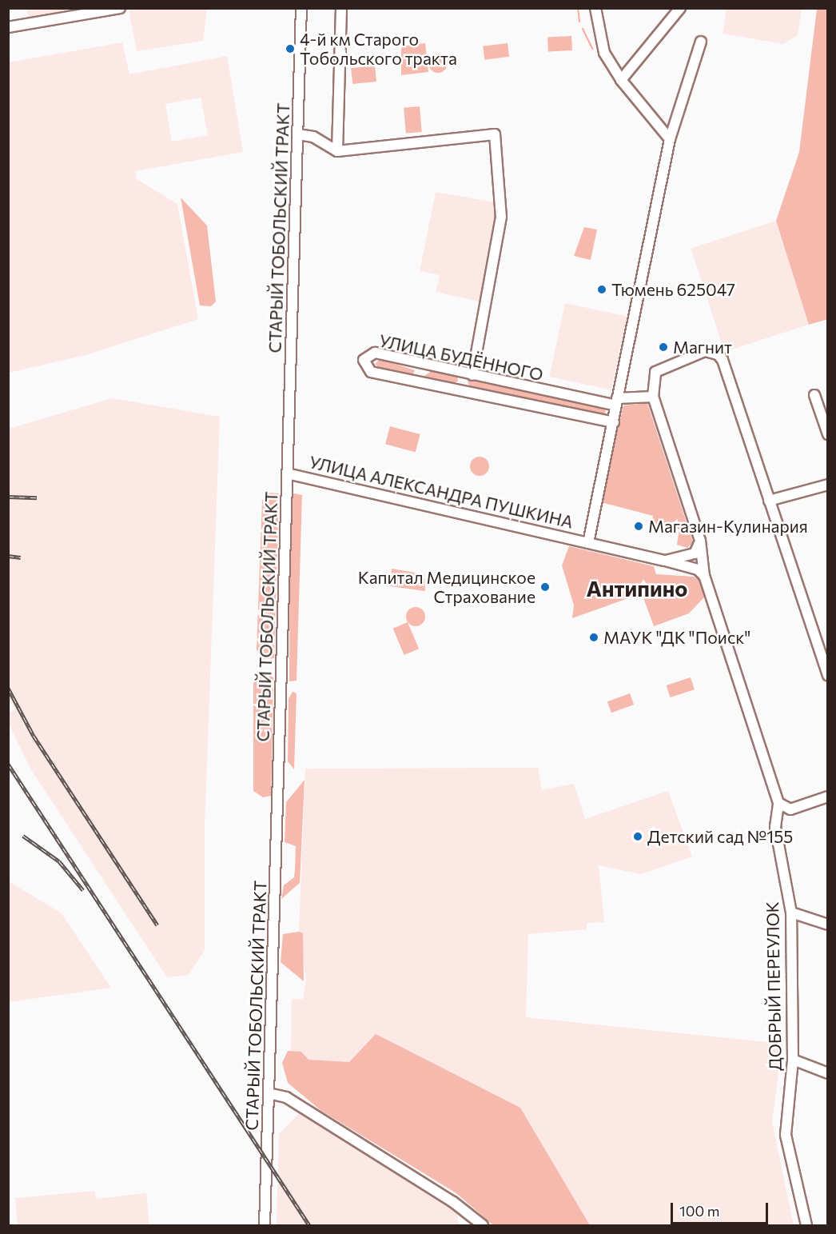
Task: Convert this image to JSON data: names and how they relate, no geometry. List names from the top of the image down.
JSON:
{
  "streets": {
    "street": [
      "СТАРЫЙ ТОБОЛЬСКИЙ ТРАКТ",
      "УЛИЦА БУДЁННОГО",
      "УЛИЦА АЛЕКСАНДРА ПУШКИНА",
      "ДОБРЫЙ ПЕРЕУЛОК"
    ]
  },
  "crossings": [
    ["СТАРЫЙ ТОБОЛЬСКИЙ ТРАКТ", "УЛИЦА АЛЕКСАНДРА ПУШКИНА"],
    ["УЛИЦА БУДЁННОГО", "УЛИЦА АЛЕКСАНДРА ПУШКИНА"]
  ],
  "districts": ["Антипино"],
  "places": [
    "4-й км Старого Тобольского тракта",
    "Тюмень 625047",
    "Магнит",
    "Магазин-Кулинария",
    "Капитал Медицинское Страхование",
    "МАУК \"ДК \"Поиск\"",
    "Детский сад №155"
  ],
  "scale_bar": "100 m"
}
